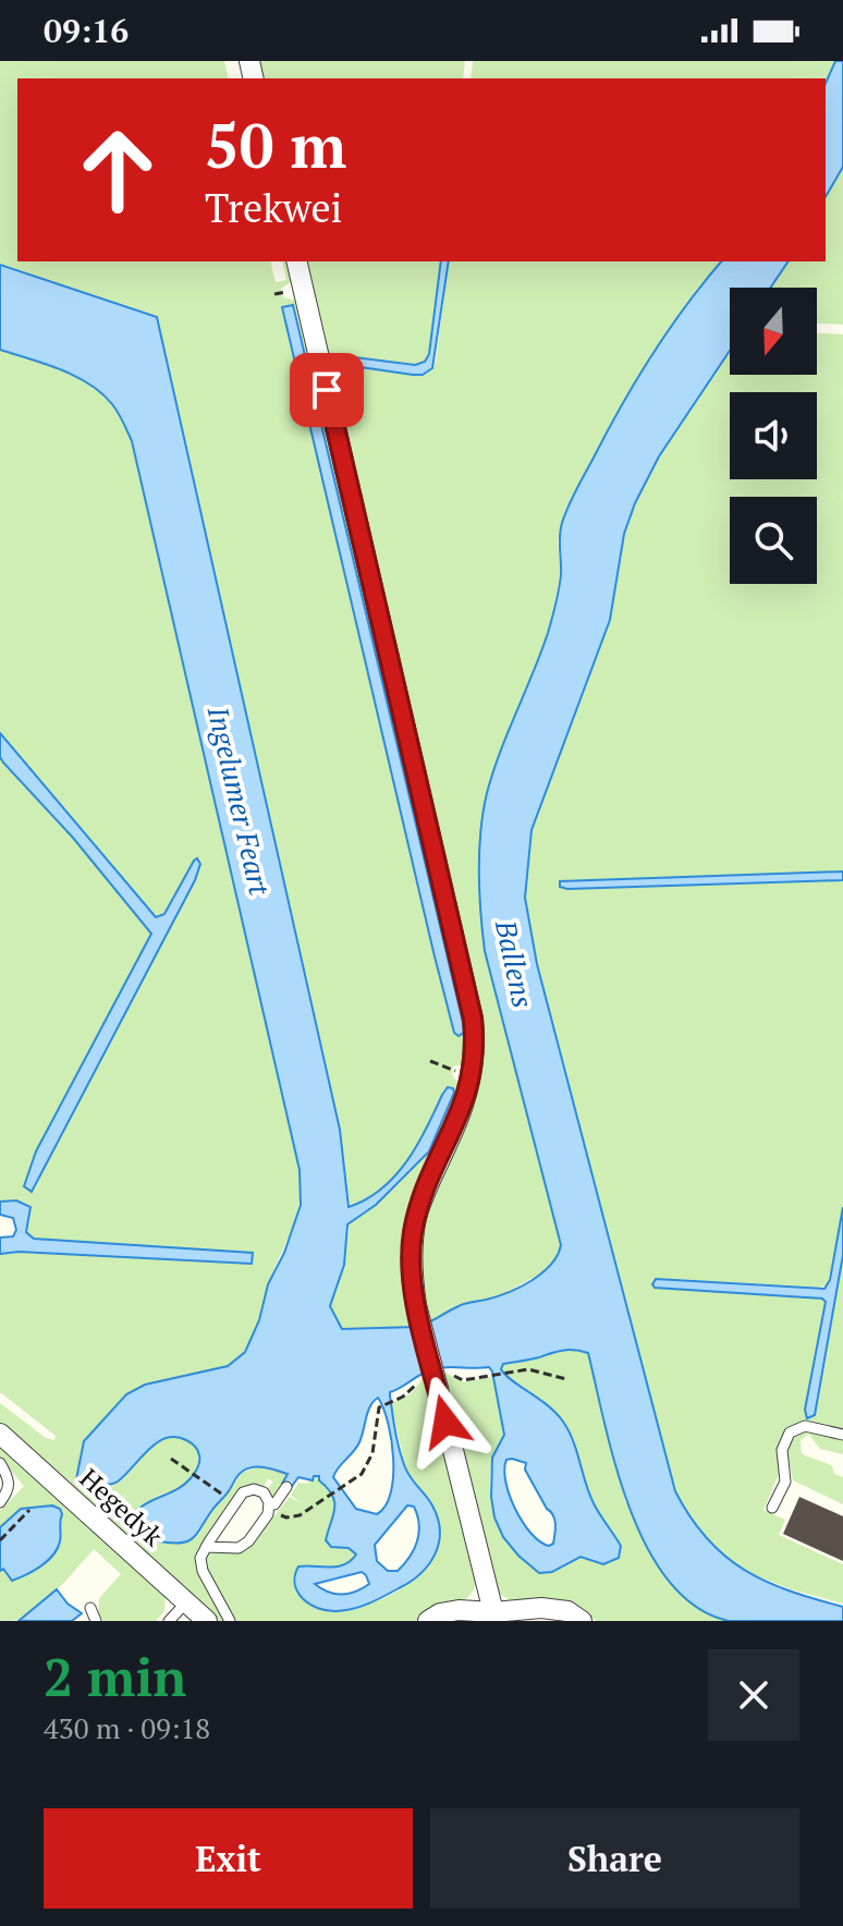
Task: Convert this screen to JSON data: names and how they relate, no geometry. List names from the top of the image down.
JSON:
{
  "streets": {
    "street": ["Hegedyk"]
  },
  "water": ["Ingelumer Feart", "Ballens"],
  "north": "bottom",
  "page": {
    "status": "09:16",
    "turn": ["50 m", "Trekwei"],
    "heading": ["2 min", "430 m · 09:18"],
    "buttons": ["Exit", "Share"]
  }
}
